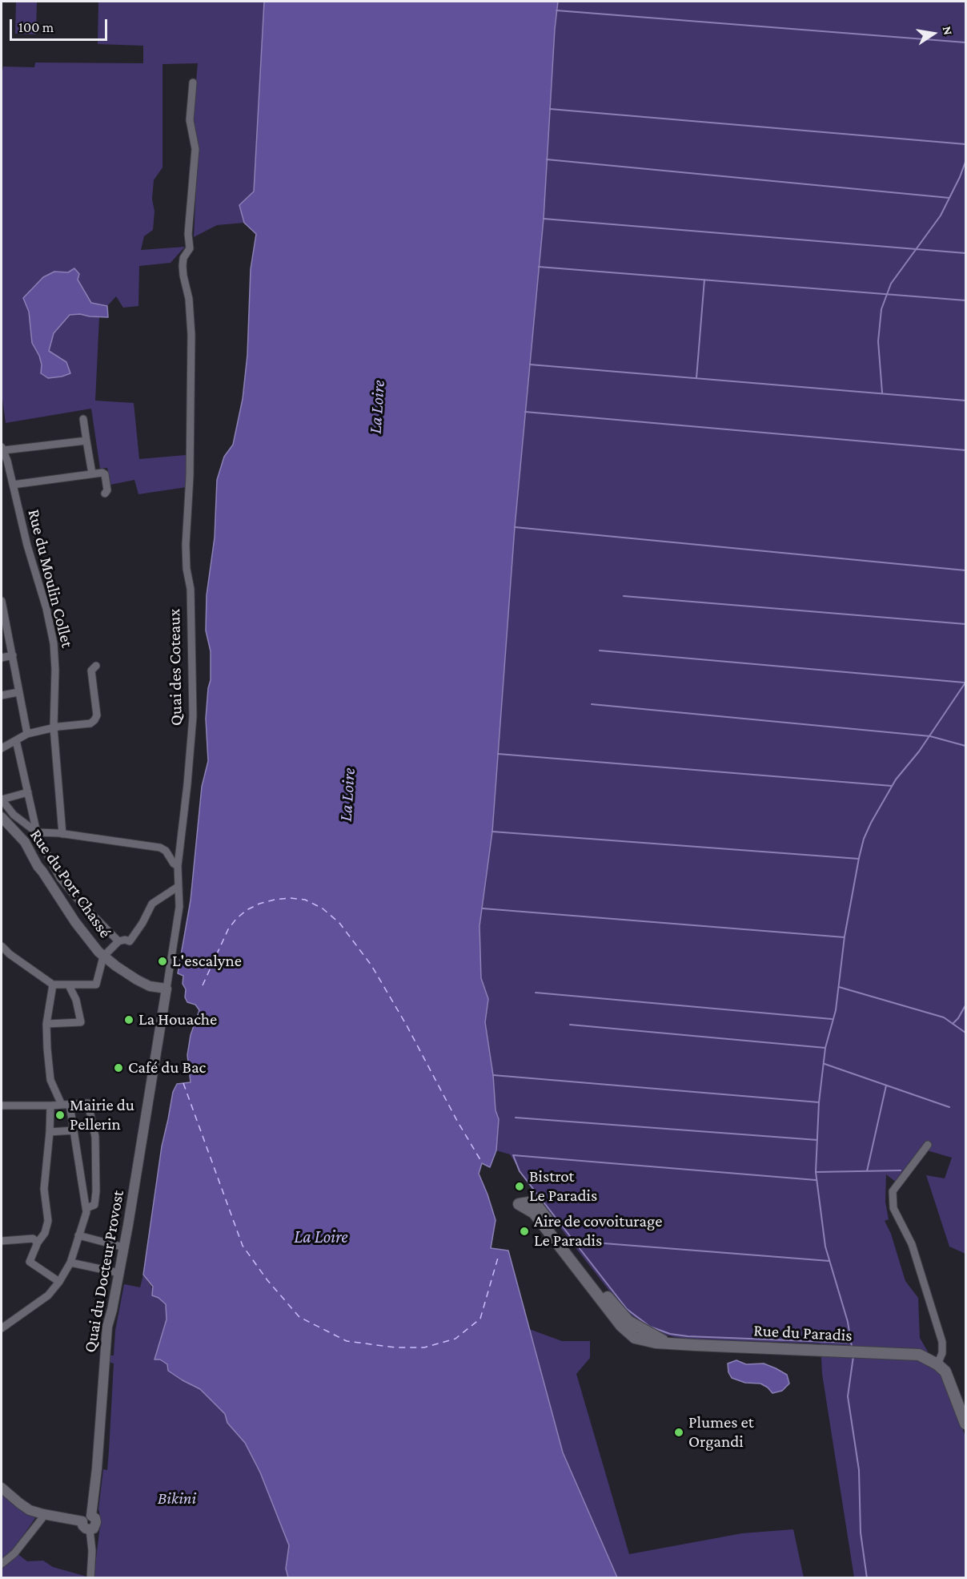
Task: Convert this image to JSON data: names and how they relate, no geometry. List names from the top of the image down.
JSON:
{
  "streets": {
    "main road": ["Rue du Paradis"],
    "street": [
      "Rue du Moulin Collet",
      "Quai des Coteaux",
      "Rue du Port Chassé",
      "Quai du Docteur Provost"
    ]
  },
  "crossings": [
    ["Quai des Coteaux", "Rue du Port Chassé"],
    ["Quai des Coteaux", "Quai du Docteur Provost"]
  ],
  "water": ["La Loire"],
  "parks": ["Bikini"],
  "places": [
    "L'escalyne",
    "La Houache",
    "Café du Bac",
    "Mairie du Pellerin",
    "Bistrot Le Paradis",
    "Aire de covoiturage Le Paradis",
    "Plumes et Organdi"
  ],
  "scale_bar": "100 m",
  "north": "right"
}
